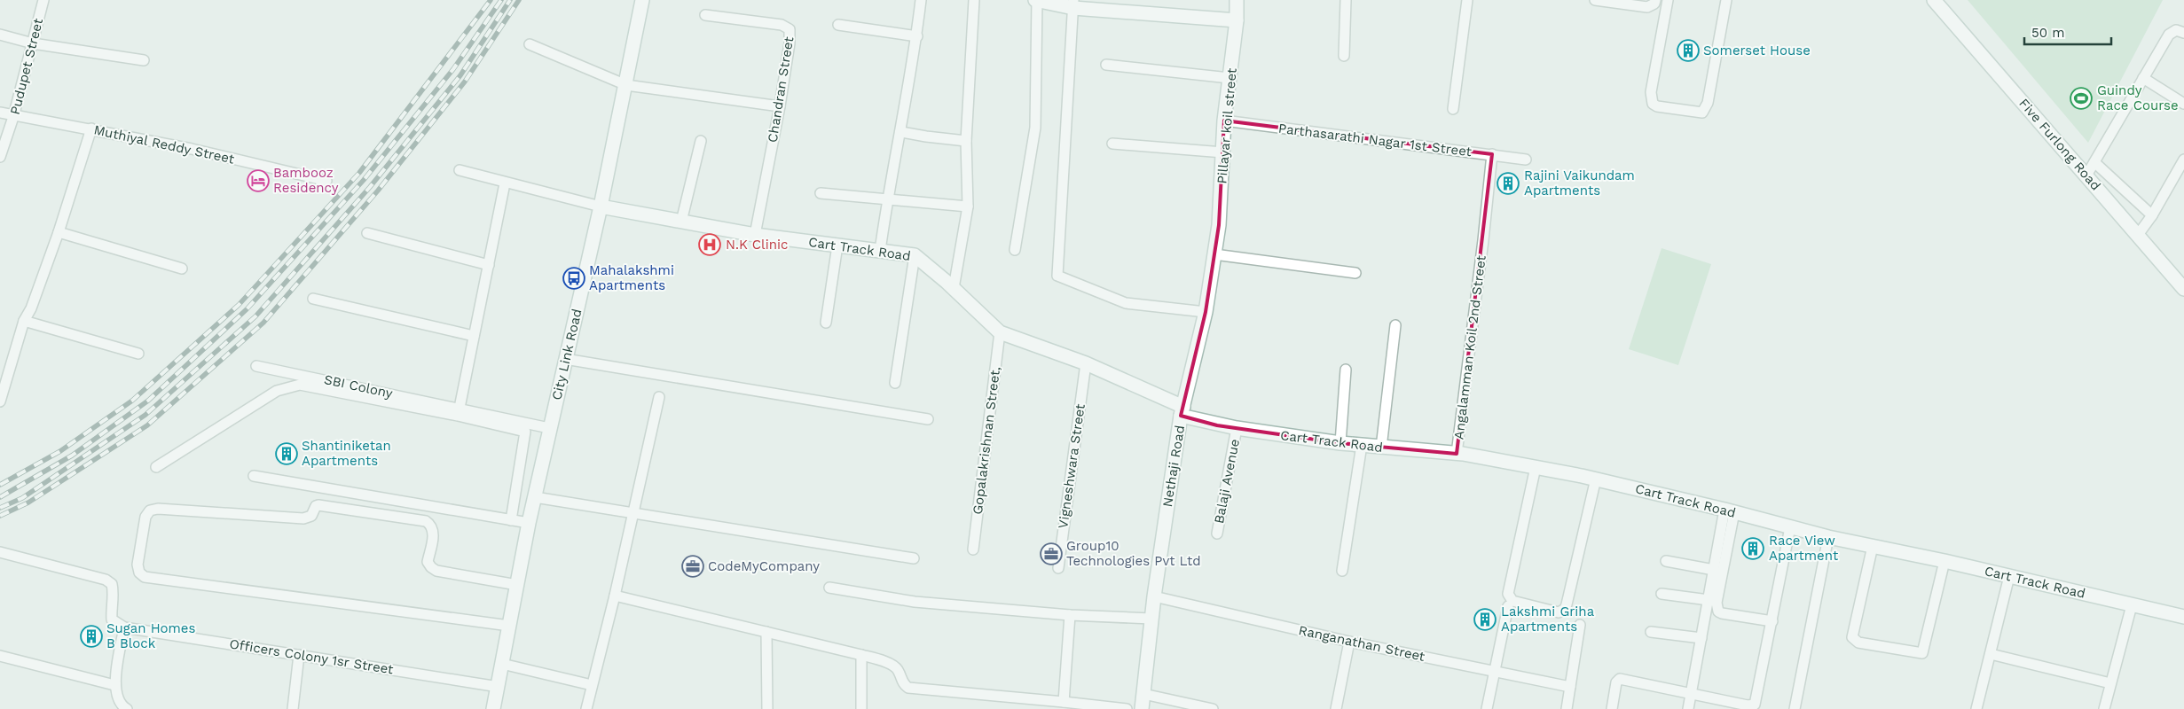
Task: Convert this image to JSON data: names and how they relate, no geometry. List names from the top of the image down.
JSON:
{
  "streets": {
    "street": [
      "Pudupet Street",
      "Chandran Street",
      "Pillayar koil street",
      "Parthasarathi Nagar 1st Street",
      "Muthiyal Reddy Street",
      "Five Furlong Road",
      "Cart Track Road",
      "Angalamman Koil 2nd Street",
      "City Link Road",
      "SBI Colony",
      "Gopalakrishnan Street,",
      "Vigneshwara Street",
      "Nethaji Road",
      "Balaji Avenue",
      "Ranganathan Street",
      "Officers Colony 1sr Street"
    ]
  },
  "crossings": [
    ["Pudupet Street", "Muthiyal Reddy Street"],
    ["Chandran Street", "Cart Track Road"],
    ["Pillayar koil street", "Parthasarathi Nagar 1st Street"],
    ["Pillayar koil street", "Nethaji Road"],
    ["Parthasarathi Nagar 1st Street", "Angalamman Koil 2nd Street"],
    ["Cart Track Road", "Angalamman Koil 2nd Street"],
    ["Cart Track Road", "City Link Road"],
    ["Cart Track Road", "Gopalakrishnan Street,"],
    ["Cart Track Road", "Vigneshwara Street"],
    ["Cart Track Road", "Nethaji Road"],
    ["Cart Track Road", "Balaji Avenue"],
    ["City Link Road", "SBI Colony"],
    ["City Link Road", "Officers Colony 1sr Street"],
    ["Nethaji Road", "Ranganathan Street"]
  ],
  "places": {
    "building": [
      "Somerset House",
      "Rajini Vaikundam Apartments",
      "Shantiniketan Apartments",
      "Race View Apartment",
      "Lakshmi Griha Apartments",
      "Sugan Homes B Block"
    ],
    "sports": ["Guindy Race Course"],
    "hotel": ["Bambooz Residency"],
    "hospital": ["N.K Clinic"],
    "bus stop": ["Mahalakshmi Apartments"],
    "office": ["Group10 Technologies Pvt Ltd", "CodeMyCompany"]
  },
  "scale_bar": "50 m"
}
